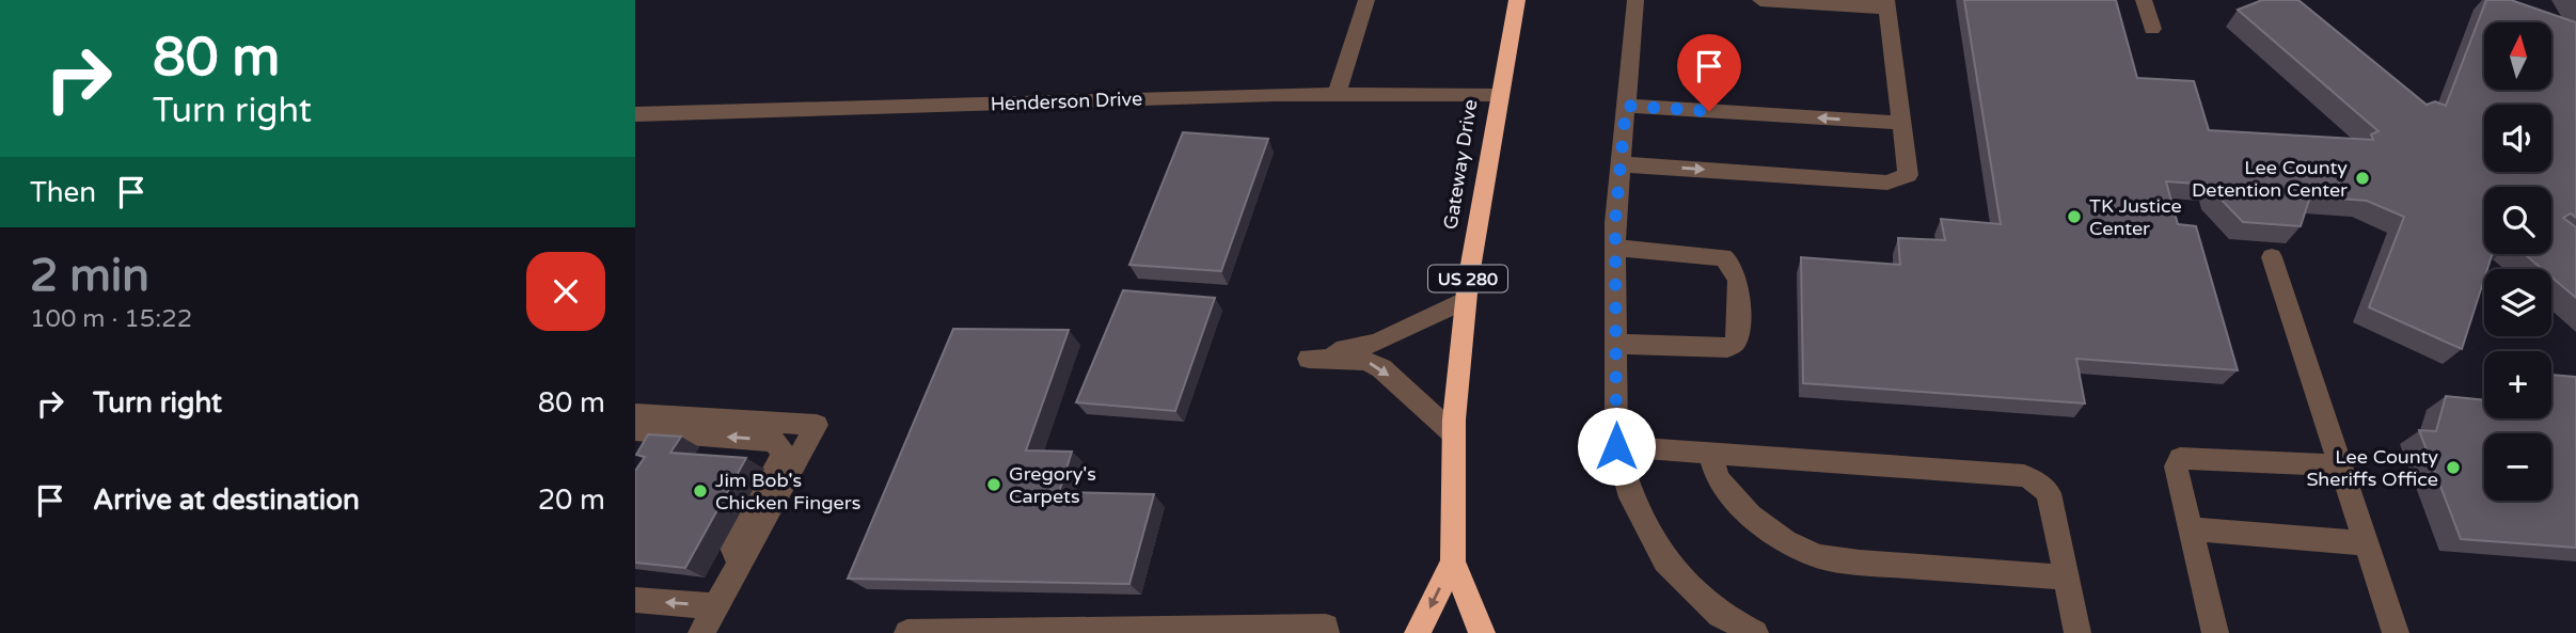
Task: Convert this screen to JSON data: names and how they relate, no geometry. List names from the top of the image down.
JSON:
{
  "streets": {
    "highway": ["Gateway Drive", "US 280"],
    "street": ["Henderson Drive"]
  },
  "crossings": [
    ["Henderson Drive", "Gateway Drive"]
  ],
  "places": [
    "Lee County Detention Center",
    "TK Justice Center",
    "Lee County Sheriffs Office",
    "Gregory's Carpets",
    "Jim Bob's Chicken Fingers"
  ],
  "north": "top",
  "page": {
    "turn": ["80 m", "Turn right"],
    "map_buttons": ["+", "−"],
    "then": "Then",
    "heading": ["2 min", "100 m · 15:22"],
    "list": [
      {
        "name": "Turn right",
        "value": "80 m"
      },
      {
        "name": "Arrive at destination",
        "value": "20 m"
      }
    ]
  }
}
